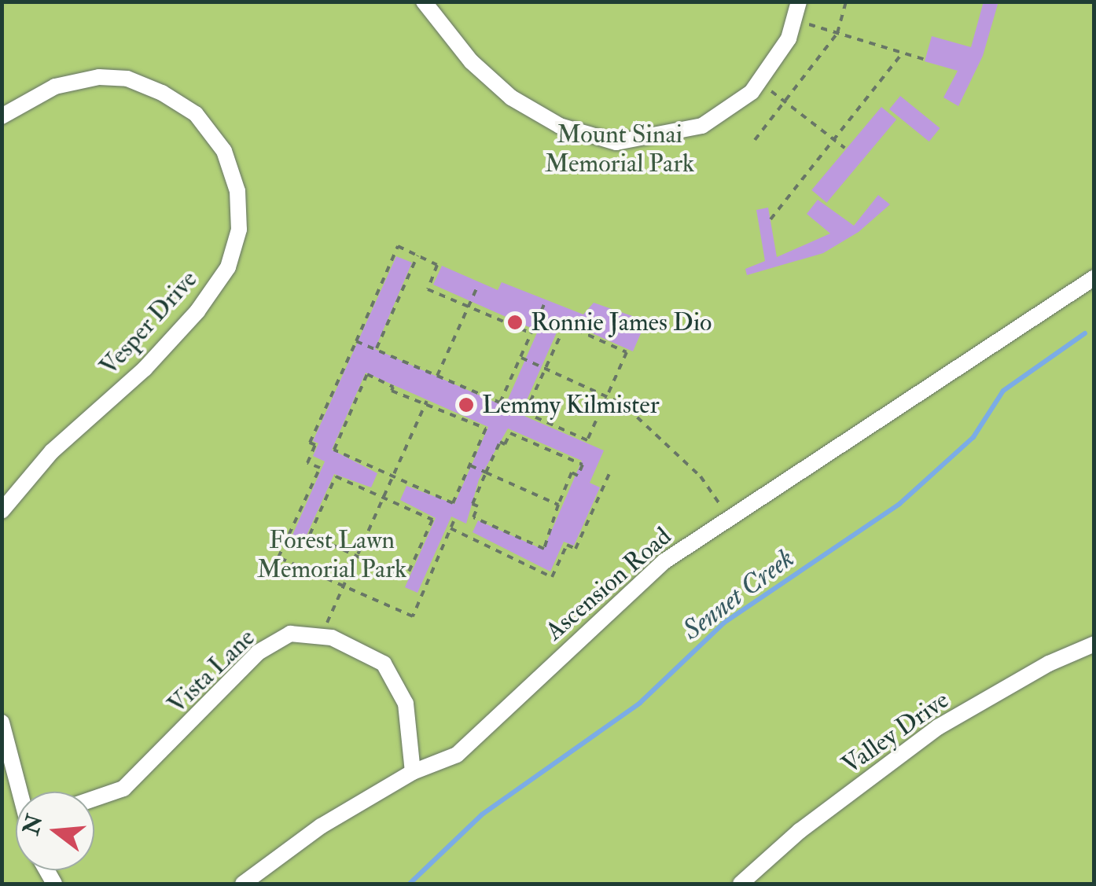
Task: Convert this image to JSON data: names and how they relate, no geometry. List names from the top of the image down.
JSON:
{
  "streets": {
    "lane": [
      "Vesper Drive",
      "Ascension Road",
      "Vista Lane",
      "Valley Drive"
    ]
  },
  "crossings": [
    ["Ascension Road", "Vista Lane"]
  ],
  "water": ["Sennet Creek"],
  "parks": ["Mount Sinai Memorial Park", "Forest Lawn Memorial Park"],
  "places": ["Ronnie James Dio", "Lemmy Kilmister"],
  "north": "left"
}
